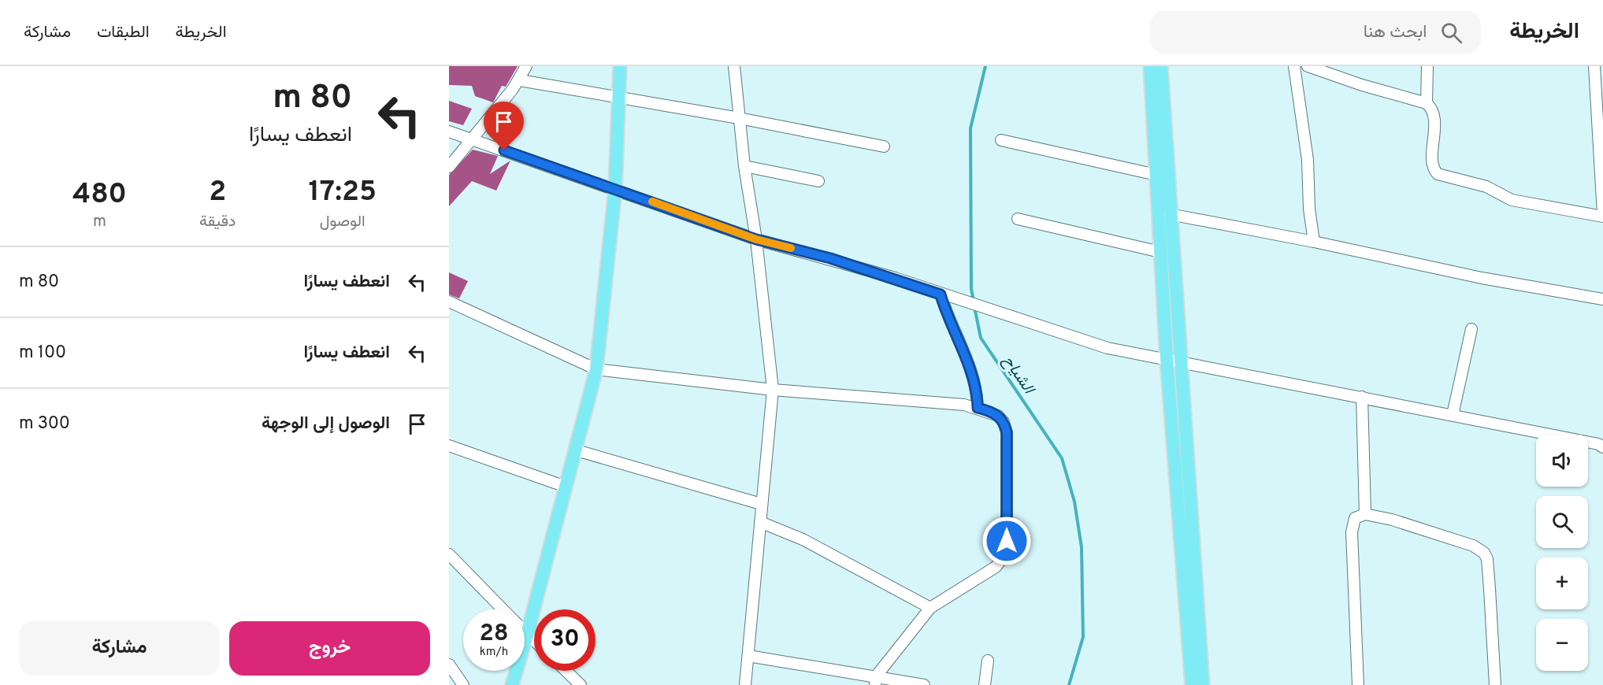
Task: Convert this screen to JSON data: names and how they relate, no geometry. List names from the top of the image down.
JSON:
{
  "water": ["الشياح"],
  "page": {
    "header": "الخريطة",
    "search": "ابحث هنا",
    "nav": ["الخريطة", "الطبقات", "مشاركة"],
    "turn": ["80 m", "انعطف يسارًا"],
    "eta": [
      "17:25",
      "الوصول",
      "2",
      "دقيقة",
      "480",
      "m"
    ],
    "list": [
      {
        "name": "انعطف يسارًا",
        "value": "80 m"
      },
      {
        "name": "انعطف يسارًا",
        "value": "100 m"
      },
      {
        "name": "الوصول إلى الوجهة",
        "value": "300 m"
      }
    ],
    "map_buttons": ["+", "−"],
    "speed": "28 km/h",
    "limit": "30",
    "buttons": ["خروج", "مشاركة"]
  }
}
